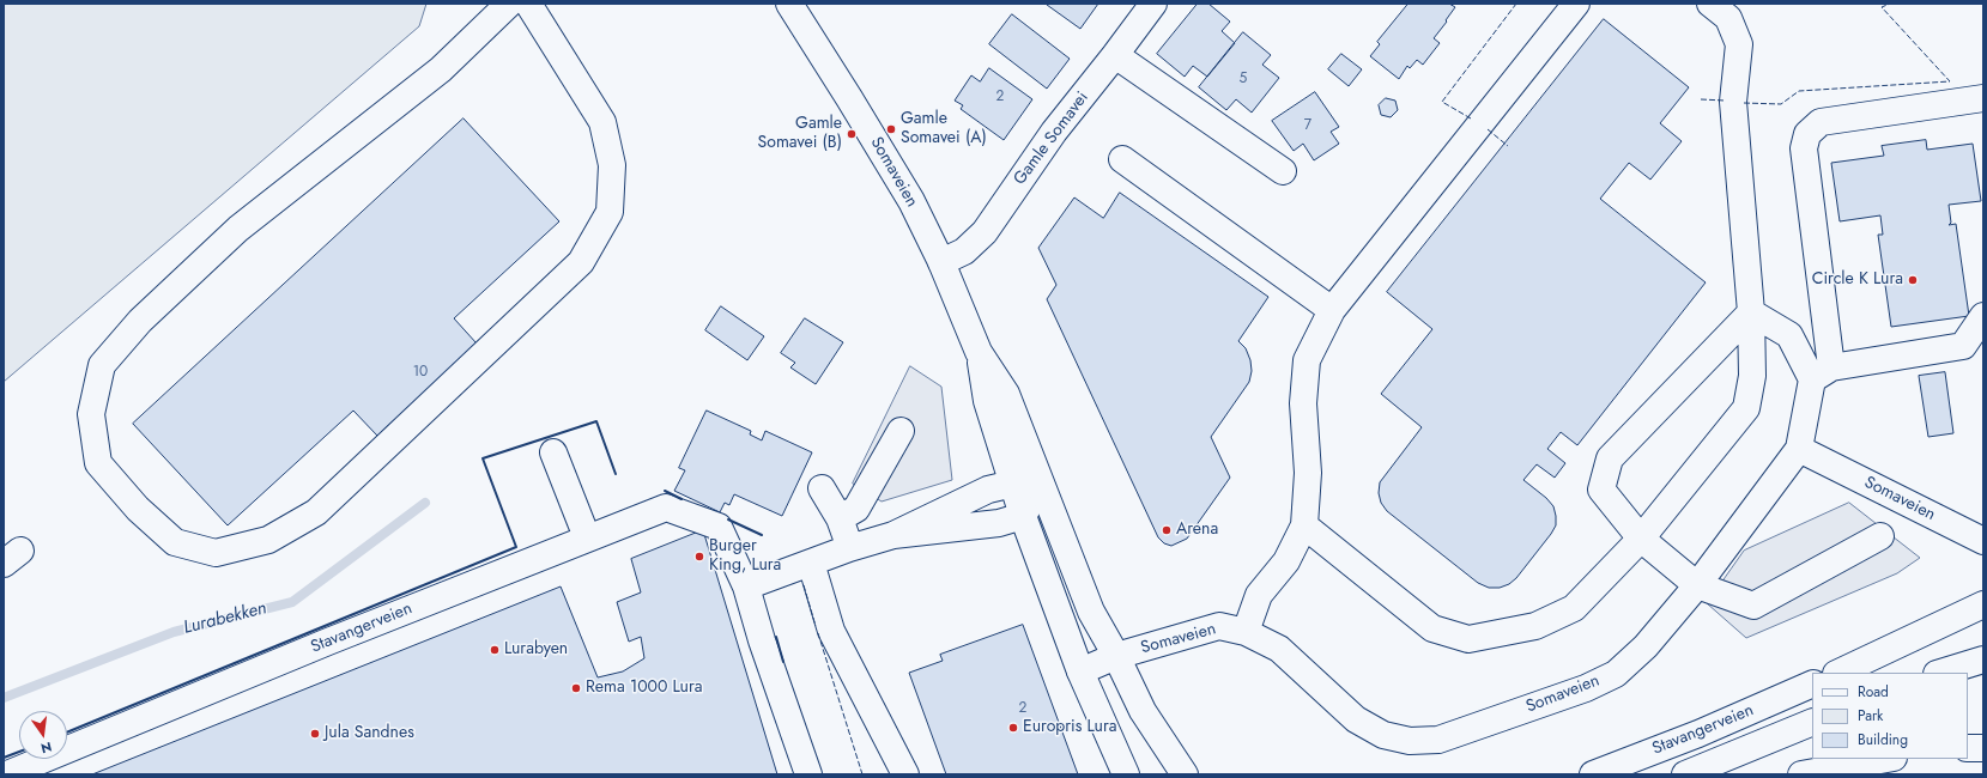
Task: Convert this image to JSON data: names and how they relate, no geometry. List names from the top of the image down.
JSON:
{
  "streets": {
    "main road": ["Gamle Somavei", "Somaveien", "Stavangerveien"]
  },
  "crossings": [
    ["Gamle Somavei", "Somaveien"]
  ],
  "water": ["Lurabekken"],
  "places": [
    "Gamle Somavei (A)",
    "Gamle Somavei (B)",
    "Circle K Lura",
    "Arena",
    "Burger King, Lura",
    "Lurabyen",
    "Rema 1000 Lura",
    "Europris Lura",
    "Jula Sandnes"
  ],
  "house_numbers": [
    "5",
    "2",
    "7",
    "10",
    "2"
  ],
  "legend": ["Road", "Park", "Building"],
  "north": "bottom"
}
